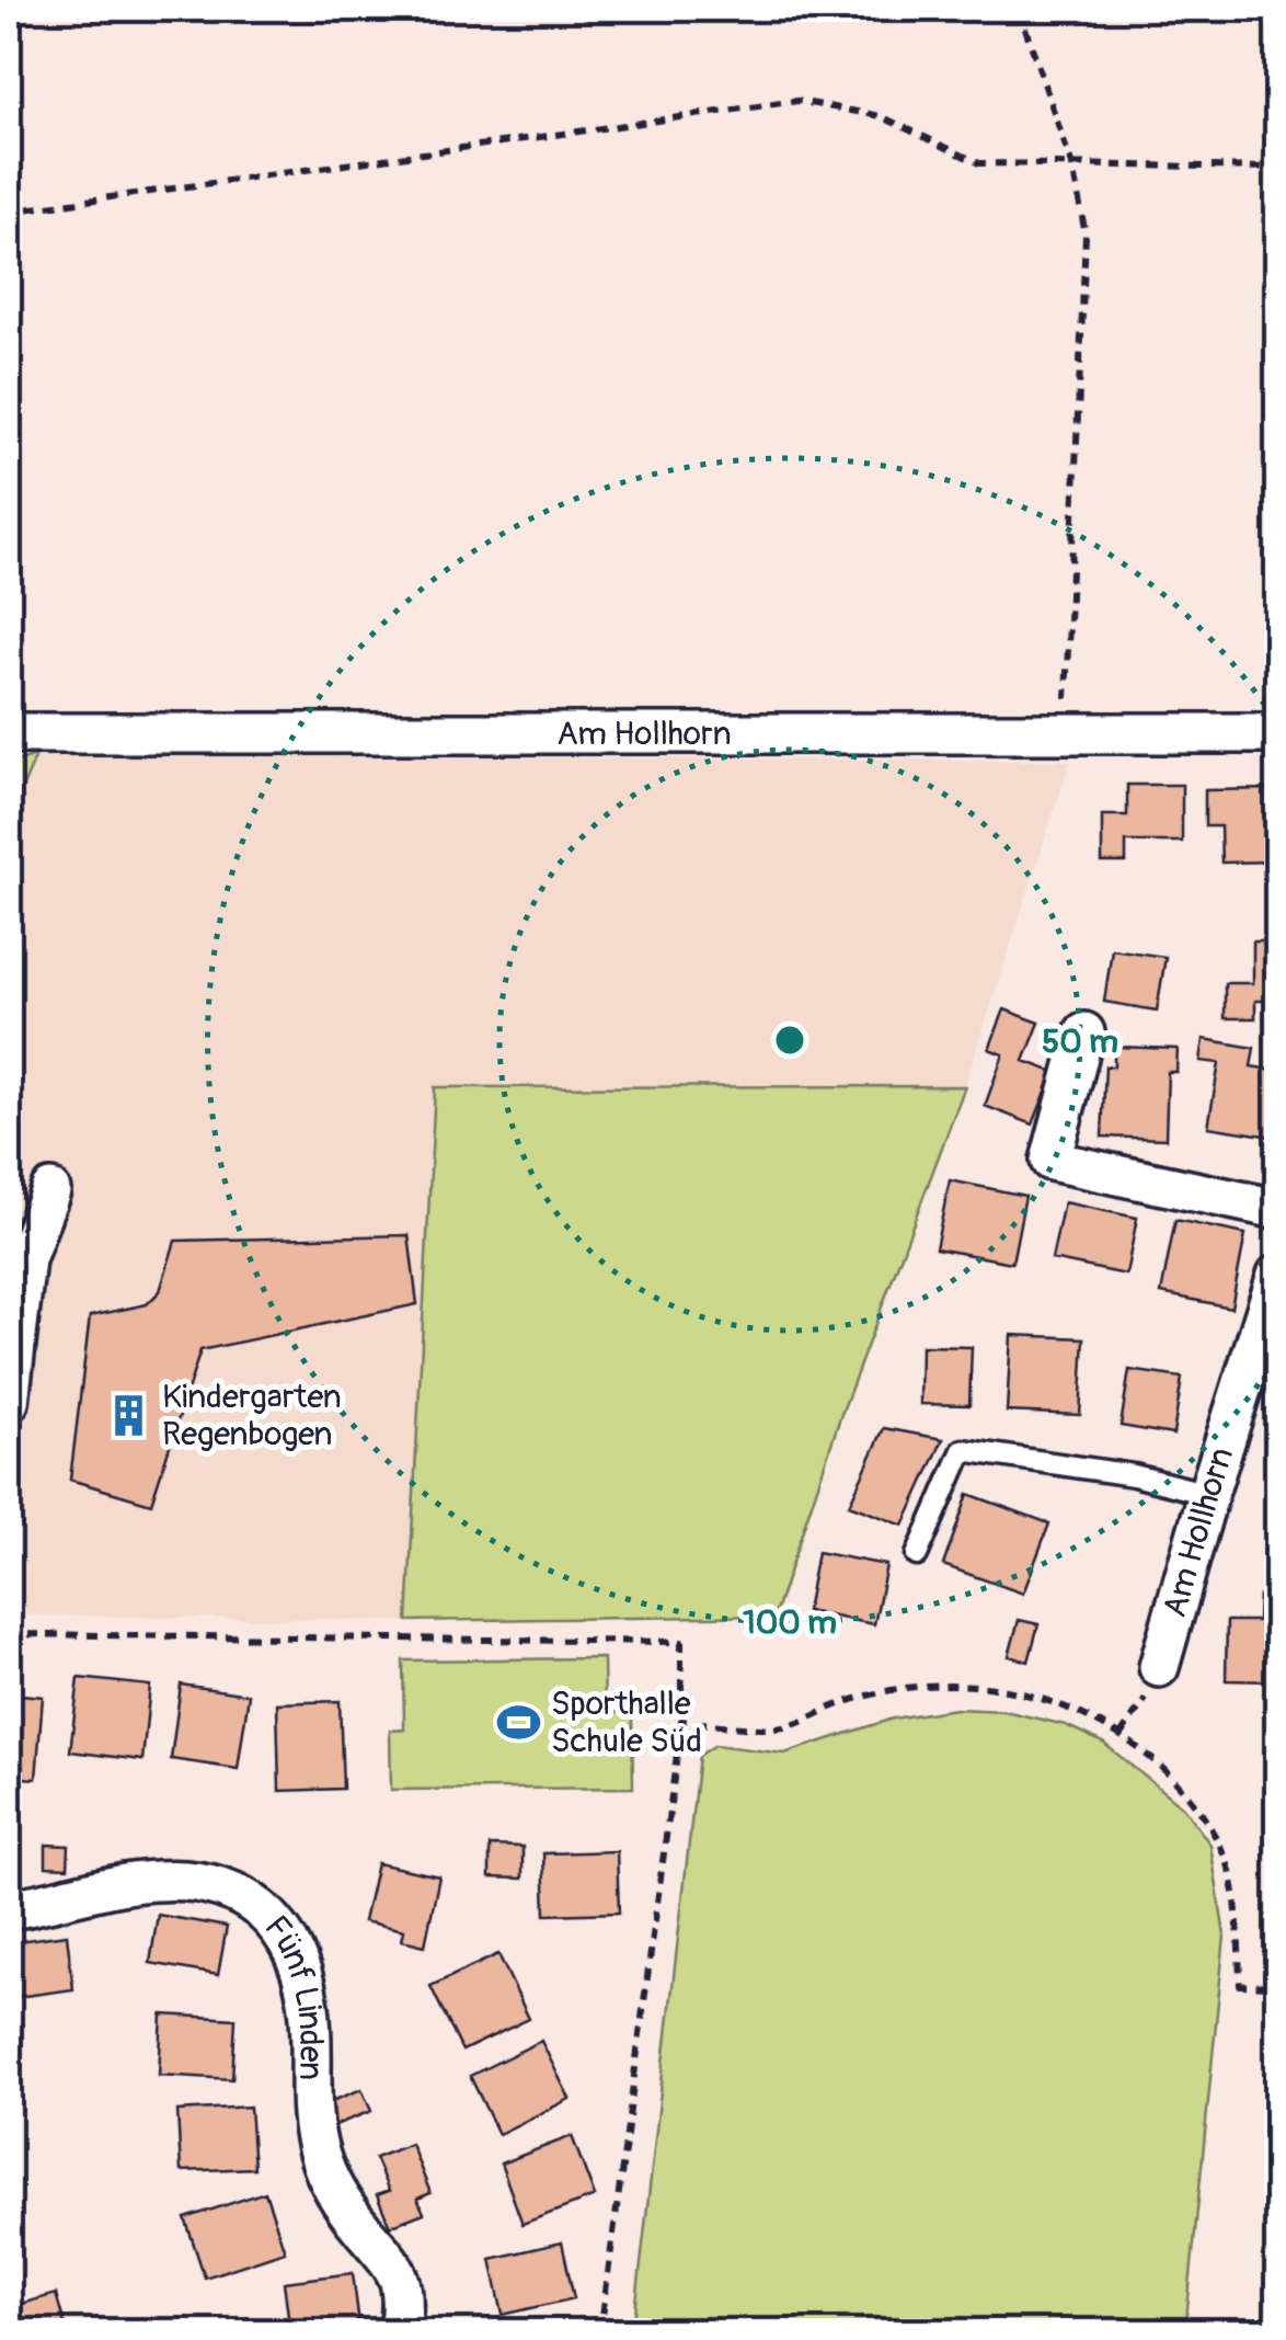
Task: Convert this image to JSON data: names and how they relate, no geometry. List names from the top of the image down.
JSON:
{
  "streets": {
    "street": ["Am Hollhorn", "Fünf Linden"]
  },
  "places": {
    "building": ["Kindergarten Regenbogen"],
    "sports": ["Sporthalle Schule Süd"]
  },
  "rings": ["50 m", "100 m"]
}
